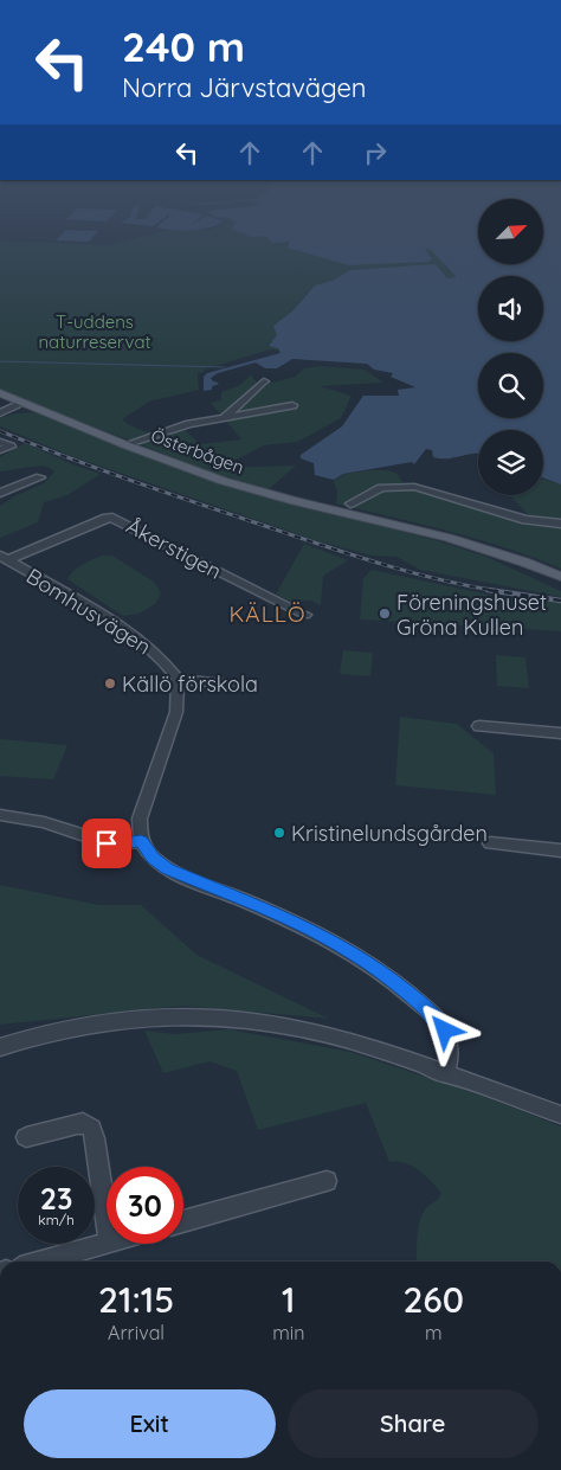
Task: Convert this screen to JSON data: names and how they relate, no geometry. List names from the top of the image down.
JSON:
{
  "streets": {
    "main road": ["Österbågen"],
    "street": ["Åkerstigen", "Bomhusvägen"]
  },
  "crossings": [
    ["Åkerstigen", "Bomhusvägen"]
  ],
  "districts": ["KÄLLÖ"],
  "parks": ["T-uddens naturreservat"],
  "places": ["Föreningshuset Gröna Kullen", "Källö förskola", "Kristinelundsgården"],
  "north": "top right",
  "page": {
    "turn": ["240 m", "Norra Järvstavägen"],
    "speed": "23 km/h",
    "limit": "30",
    "eta": [
      "21:15",
      "Arrival",
      "1",
      "min",
      "260",
      "m"
    ],
    "buttons": ["Exit", "Share"]
  }
}
